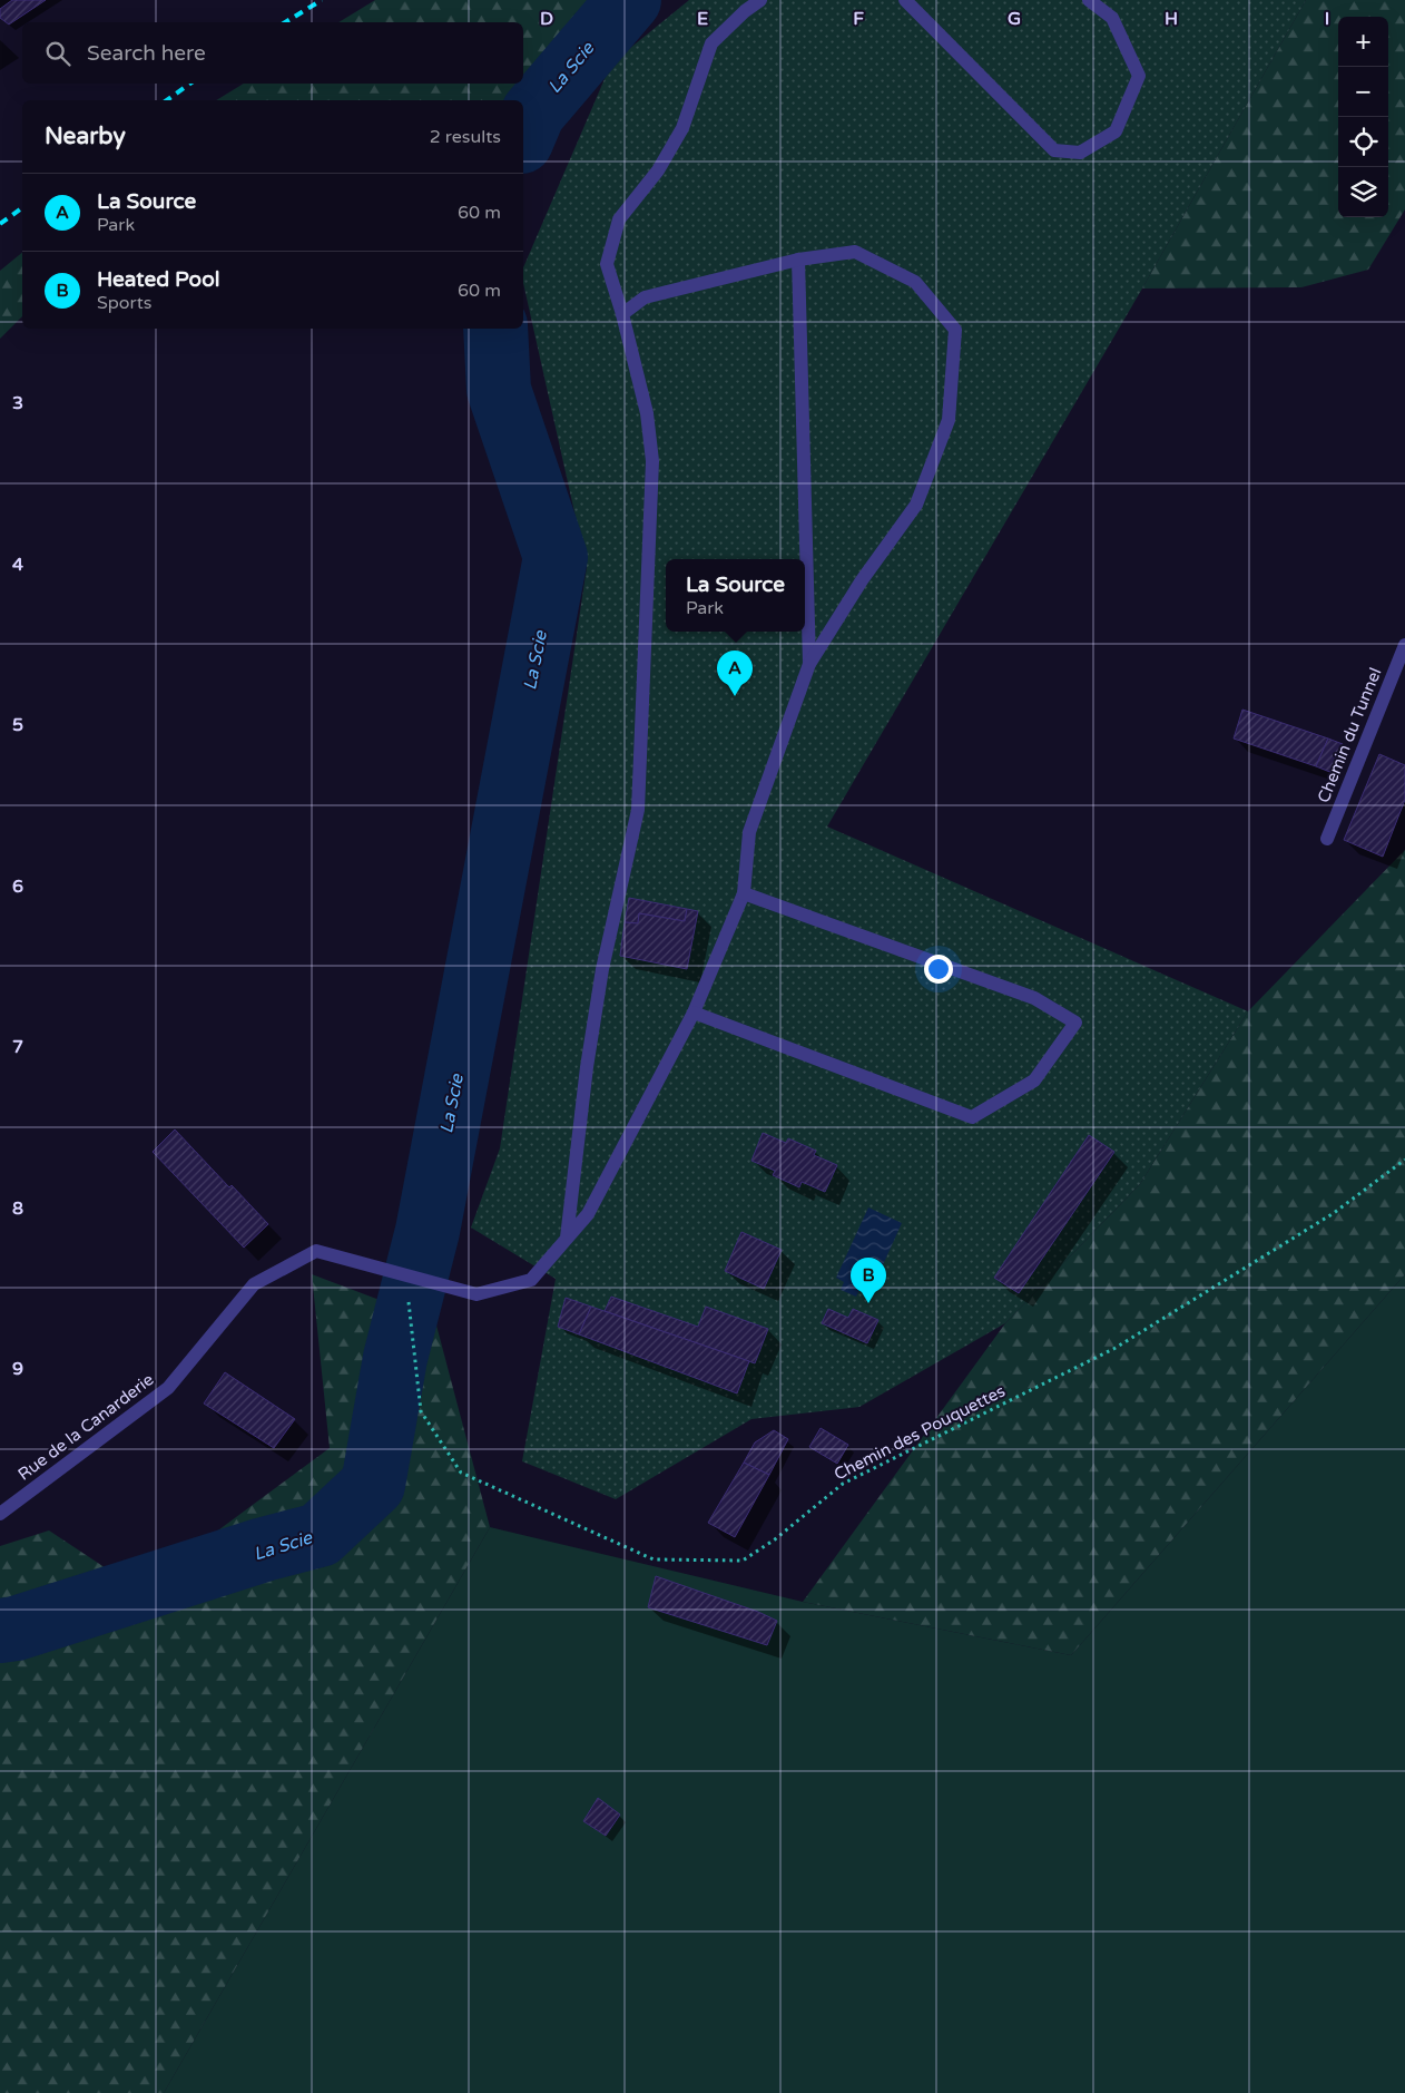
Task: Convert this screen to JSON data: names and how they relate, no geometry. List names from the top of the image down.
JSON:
{
  "streets": {
    "street": ["Chemin du Tunnel", "Rue de la Canarderie"],
    "path": ["Chemin des Pouquettes"]
  },
  "crossings": [
    ["Rue de la Canarderie", "Chemin des Pouquettes"]
  ],
  "water": ["La Scie"],
  "page": {
    "map_buttons": ["+", "−"],
    "search": "Search here",
    "heading": ["Nearby", "2 results"],
    "list": [
      {
        "mark": "A",
        "name": "La Source",
        "note": "Park",
        "value": "60 m"
      },
      {
        "mark": "B",
        "name": "Heated Pool",
        "note": "Sports",
        "value": "60 m"
      }
    ],
    "popup": ["La Source", "Park"],
    "pins": ["A", "B"]
  },
  "grid": {
    "columns": [
      "D",
      "E",
      "F",
      "G",
      "H",
      "I"
    ],
    "rows": [
      "3",
      "4",
      "5",
      "6",
      "7",
      "8",
      "9"
    ]
  }
}
